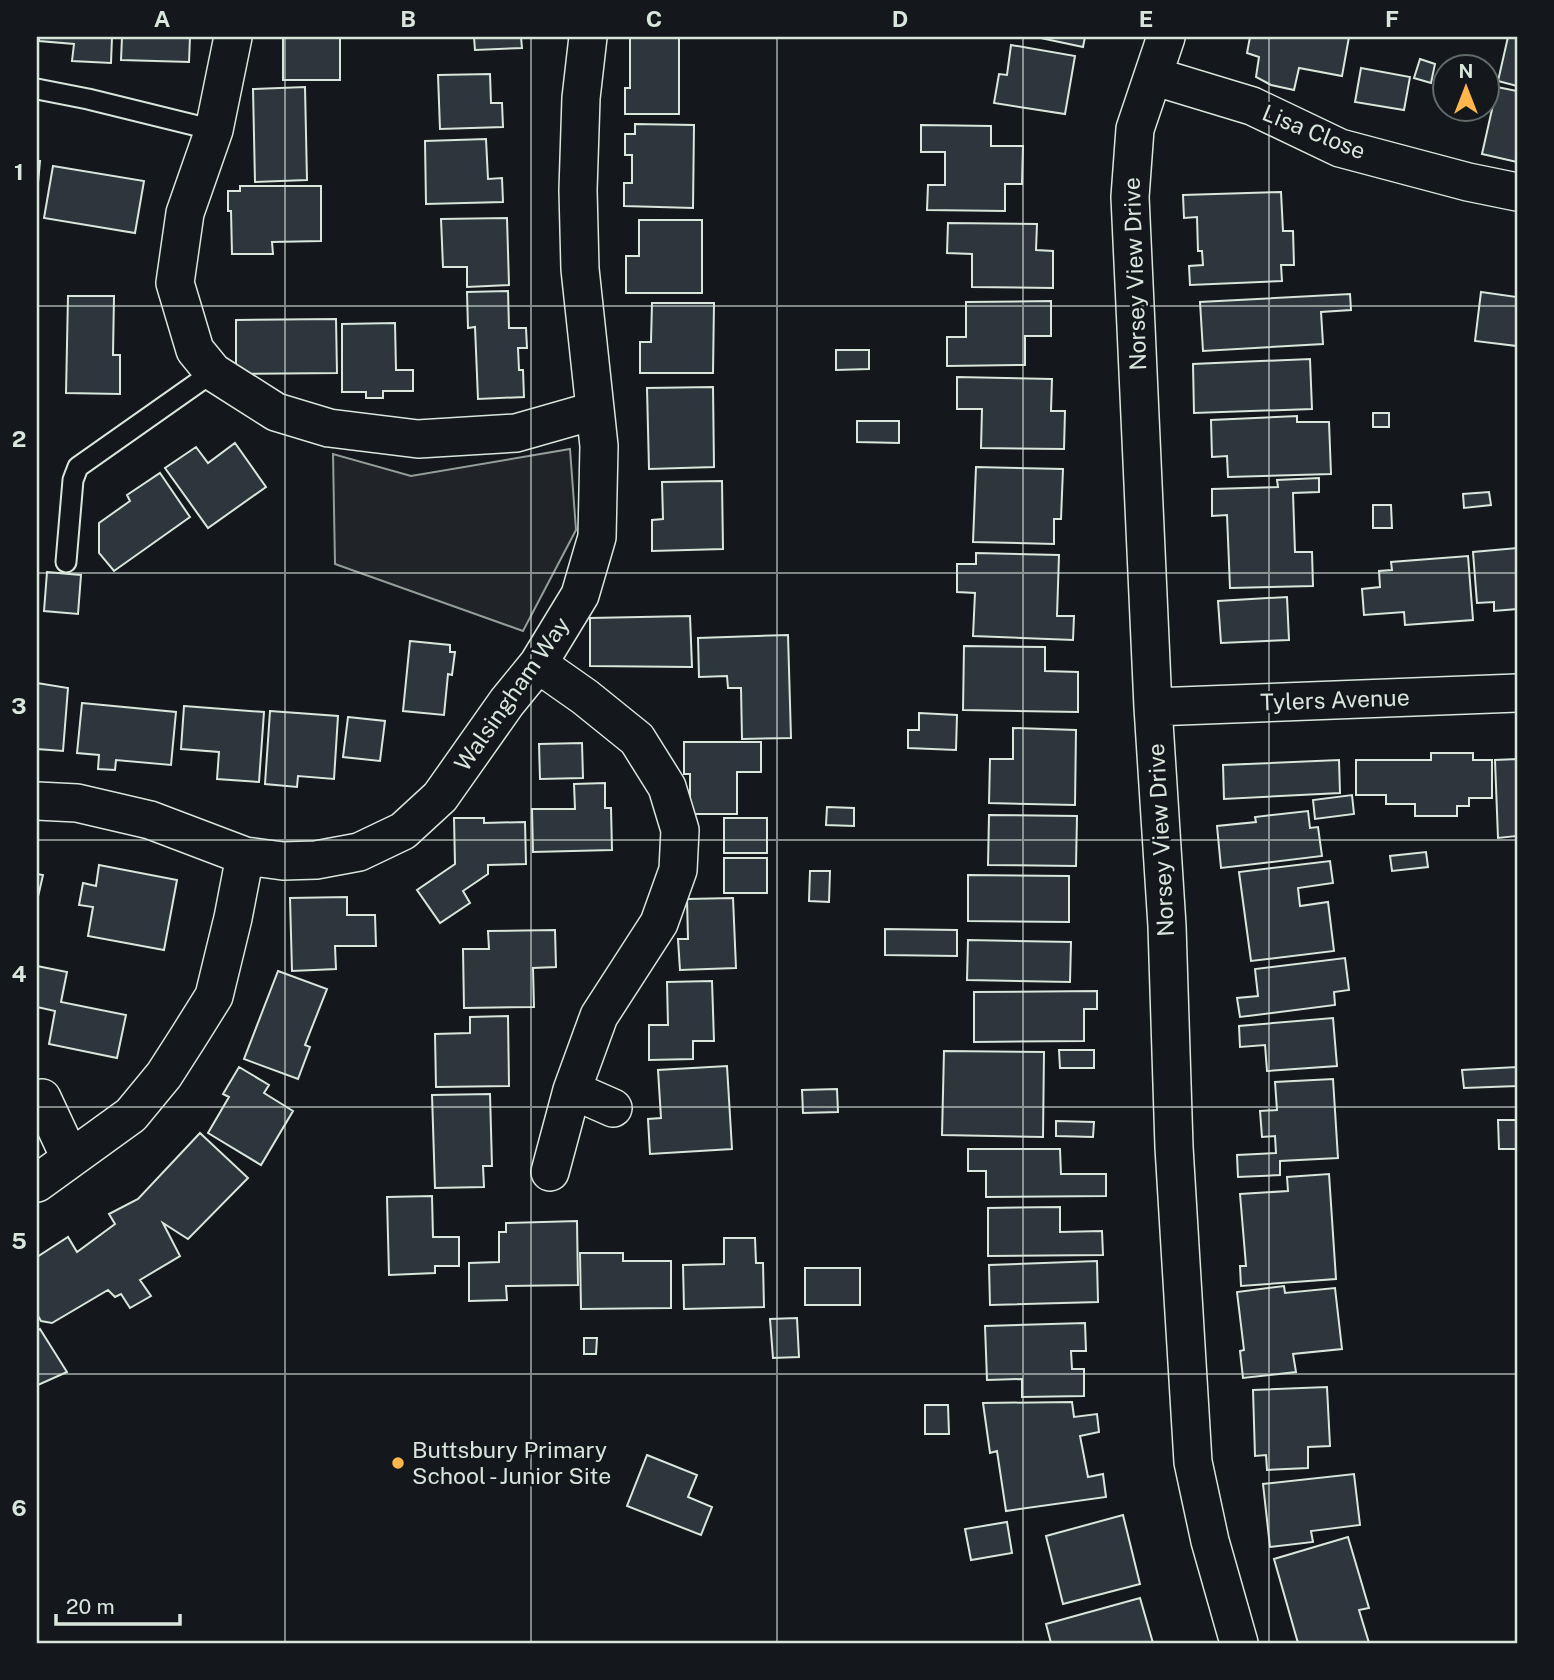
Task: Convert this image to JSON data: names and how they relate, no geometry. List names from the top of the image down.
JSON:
{
  "streets": {
    "street": [
      "Lisa Close",
      "Norsey View Drive",
      "Walsingham Way",
      "Tylers Avenue"
    ]
  },
  "crossings": [
    ["Lisa Close", "Norsey View Drive"],
    ["Norsey View Drive", "Tylers Avenue"]
  ],
  "places": ["Buttsbury Primary School - Junior Site"],
  "scale_bar": "20 m",
  "north": "top",
  "grid": {
    "columns": [
      "A",
      "B",
      "C",
      "D",
      "E",
      "F"
    ],
    "rows": [
      "1",
      "2",
      "3",
      "4",
      "5",
      "6"
    ]
  }
}
